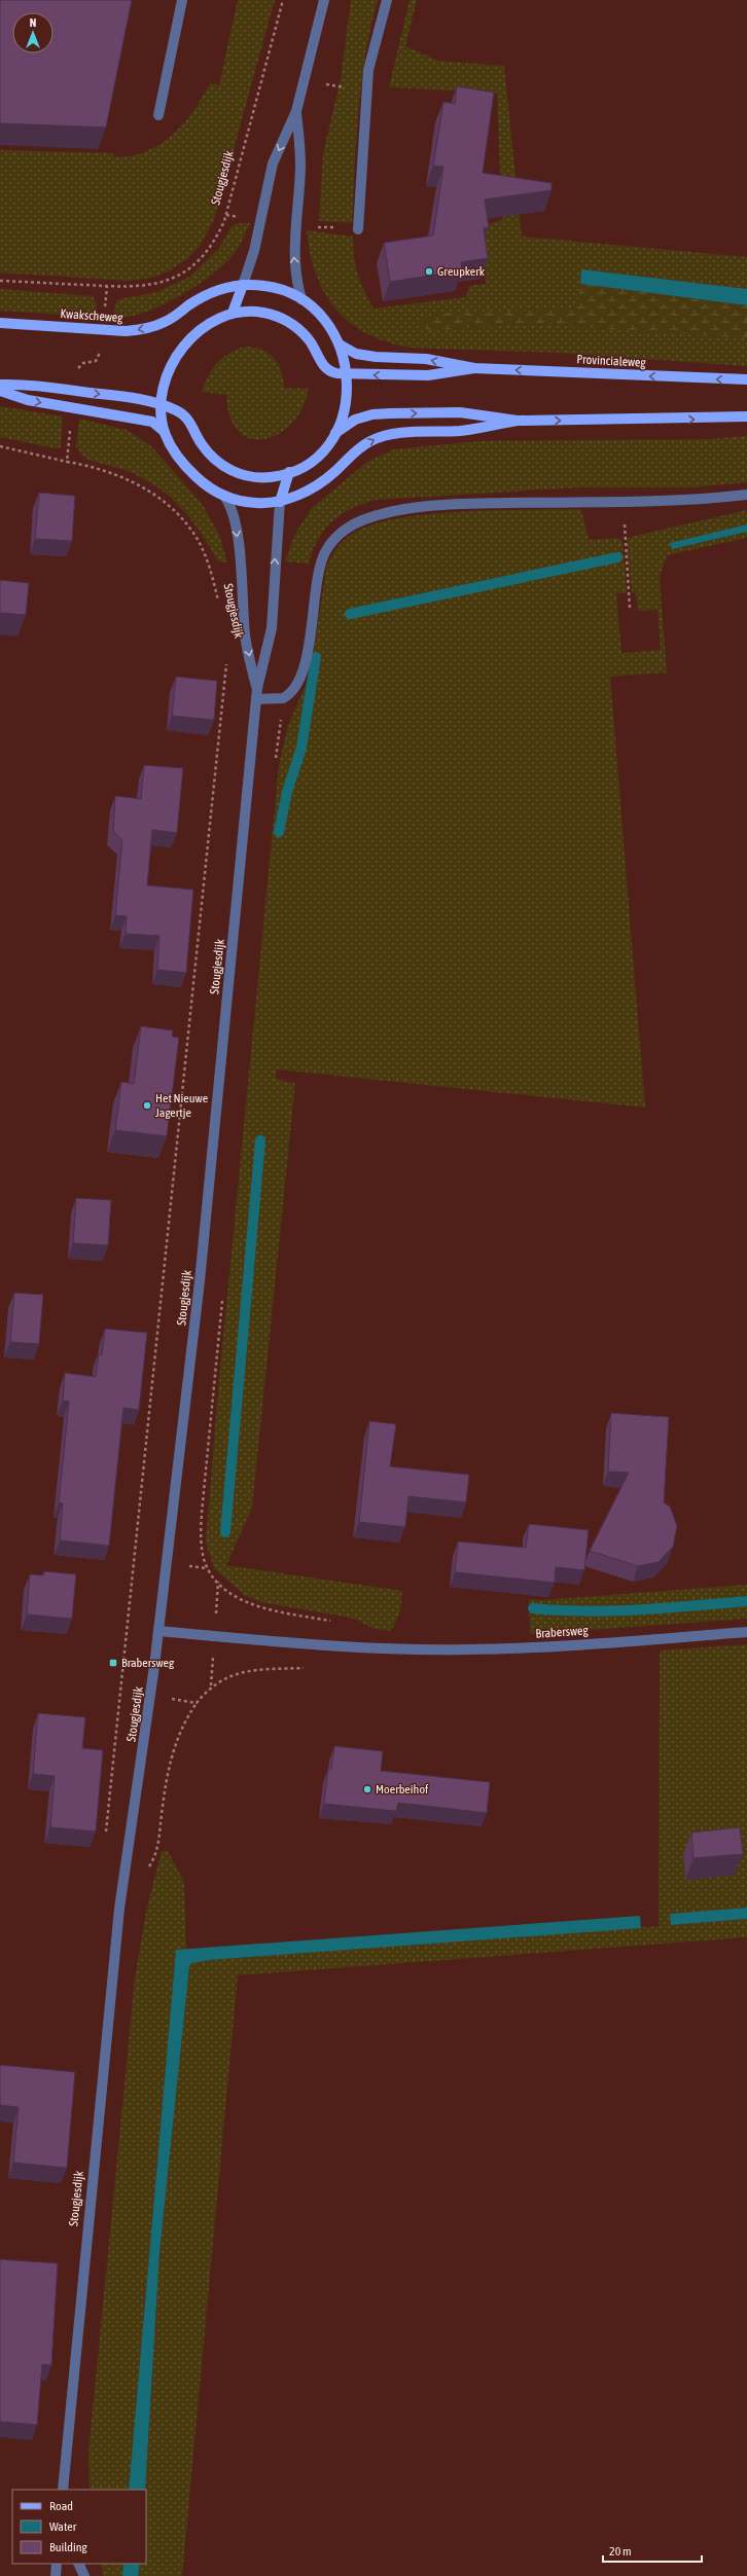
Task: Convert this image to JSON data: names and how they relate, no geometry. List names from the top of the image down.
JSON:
{
  "streets": {
    "main road": ["Kwakscheweg", "Provincialeweg"],
    "street": ["Stougjesdijk", "Brabersweg"]
  },
  "crossings": [
    ["Stougjesdijk", "Brabersweg"]
  ],
  "places": {
    "other": ["Greupkerk", "Het Nieuwe Jagertje", "Moerbeihof"],
    "transit": ["Brabersweg"]
  },
  "legend": ["Road", "Water", "Building"],
  "scale_bar": "20 m",
  "north": "top"
}
